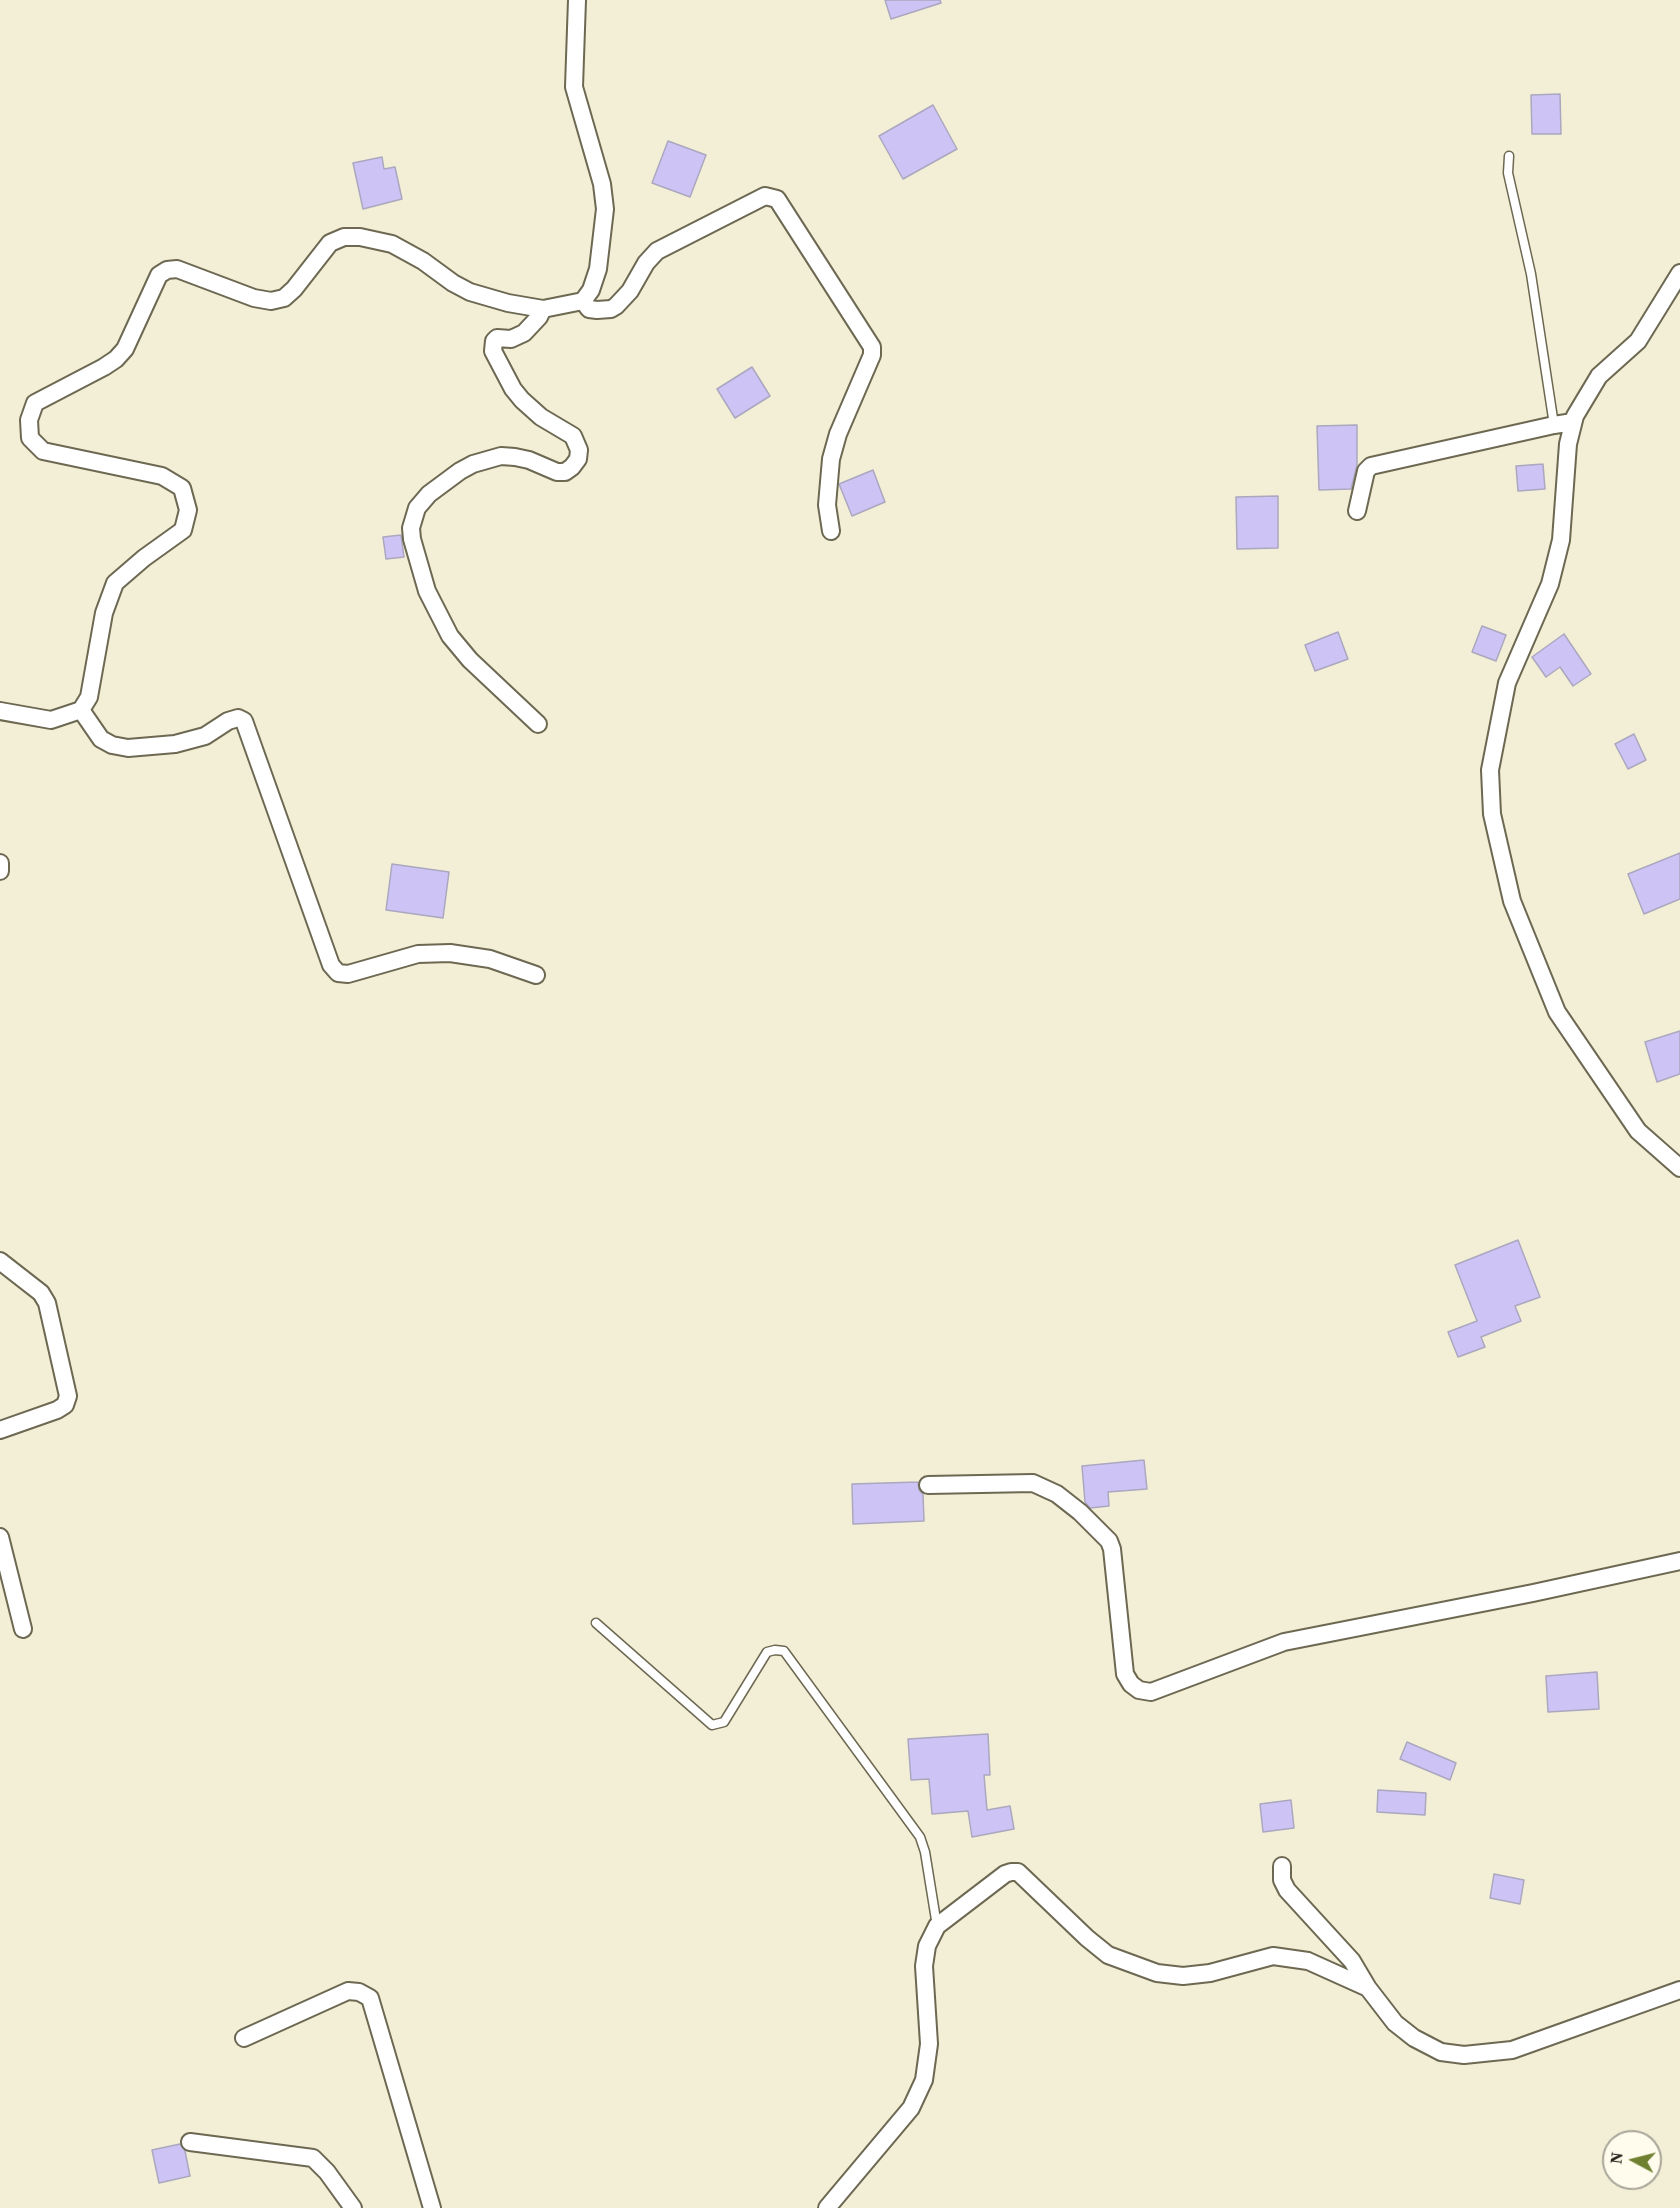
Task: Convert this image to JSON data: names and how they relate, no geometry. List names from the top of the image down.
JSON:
{
  "north": "left"
}
